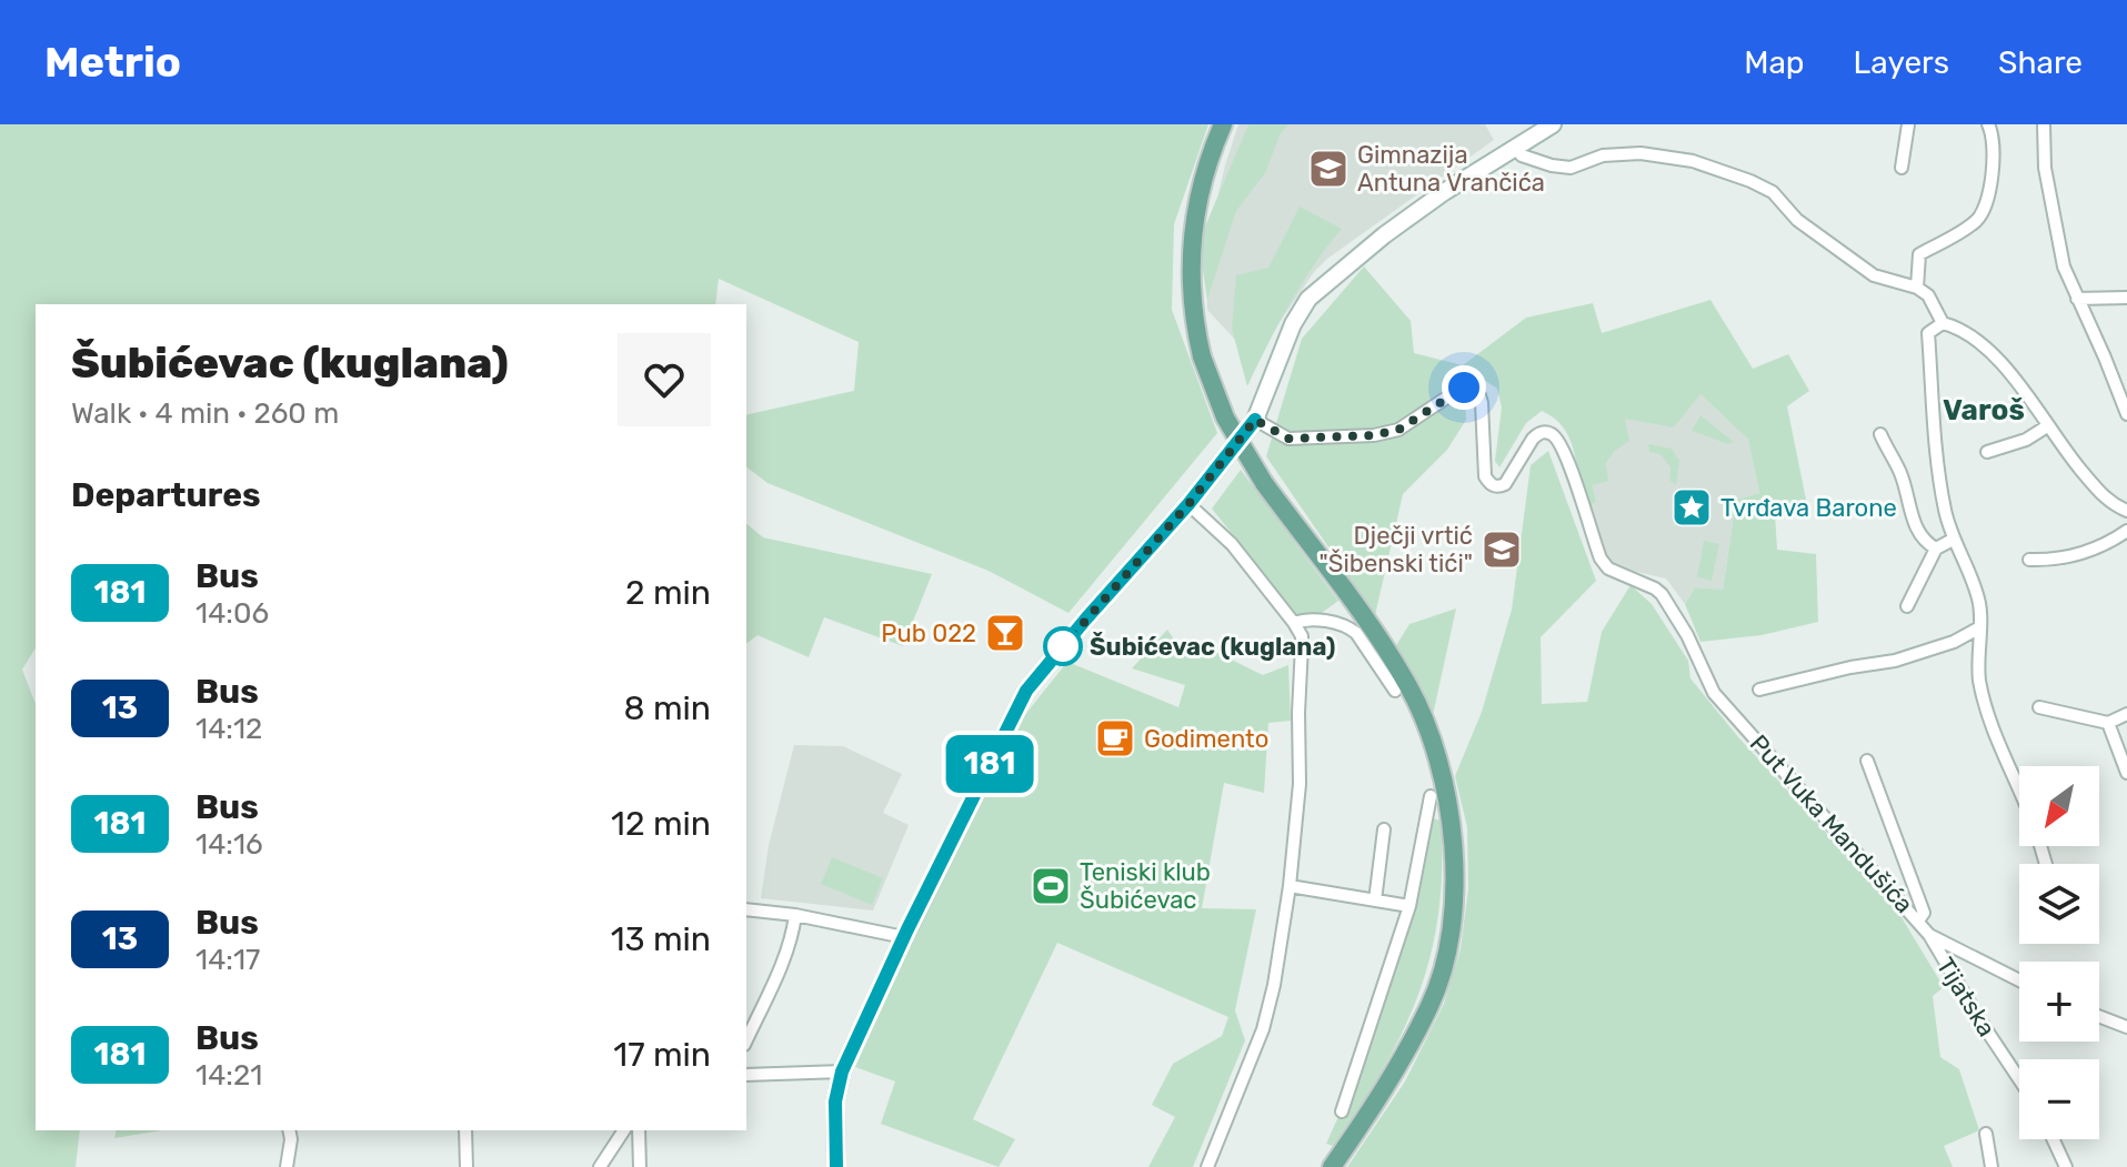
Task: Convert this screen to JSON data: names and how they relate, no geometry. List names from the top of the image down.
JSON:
{
  "streets": {
    "street": ["Put Vuka Mandušića", "Tijatska"]
  },
  "crossings": [
    ["Put Vuka Mandušića", "Tijatska"]
  ],
  "districts": ["Varoš"],
  "places": {
    "school or university": ["Gimnazija Antuna Vrančića", "Dječji vrtić \"Šibenski tići\""],
    "place": ["Tvrđava Barone"],
    "bar": ["Pub 022"],
    "other": ["Šubićevac (kuglana)"],
    "cafe": ["Godimento"],
    "sports": ["Teniski klub Šubićevac"]
  },
  "lines": ["bus line 181"],
  "north": "bottom left",
  "page": {
    "header": "Metrio",
    "nav": ["Map", "Layers", "Share"],
    "on_map": "181",
    "heading": [
      ["Šubićevac (kuglana)", "Walk · 4 min · 260 m"],
      "Departures"
    ],
    "list": [
      {
        "mark": "181",
        "name": "Bus",
        "note": "14:06",
        "value": "2 min"
      },
      {
        "mark": "13",
        "name": "Bus",
        "note": "14:12",
        "value": "8 min"
      },
      {
        "mark": "181",
        "name": "Bus",
        "note": "14:16",
        "value": "12 min"
      },
      {
        "mark": "13",
        "name": "Bus",
        "note": "14:17",
        "value": "13 min"
      },
      {
        "mark": "181",
        "name": "Bus",
        "note": "14:21",
        "value": "17 min"
      }
    ],
    "map_buttons": ["+", "−"]
  }
}
